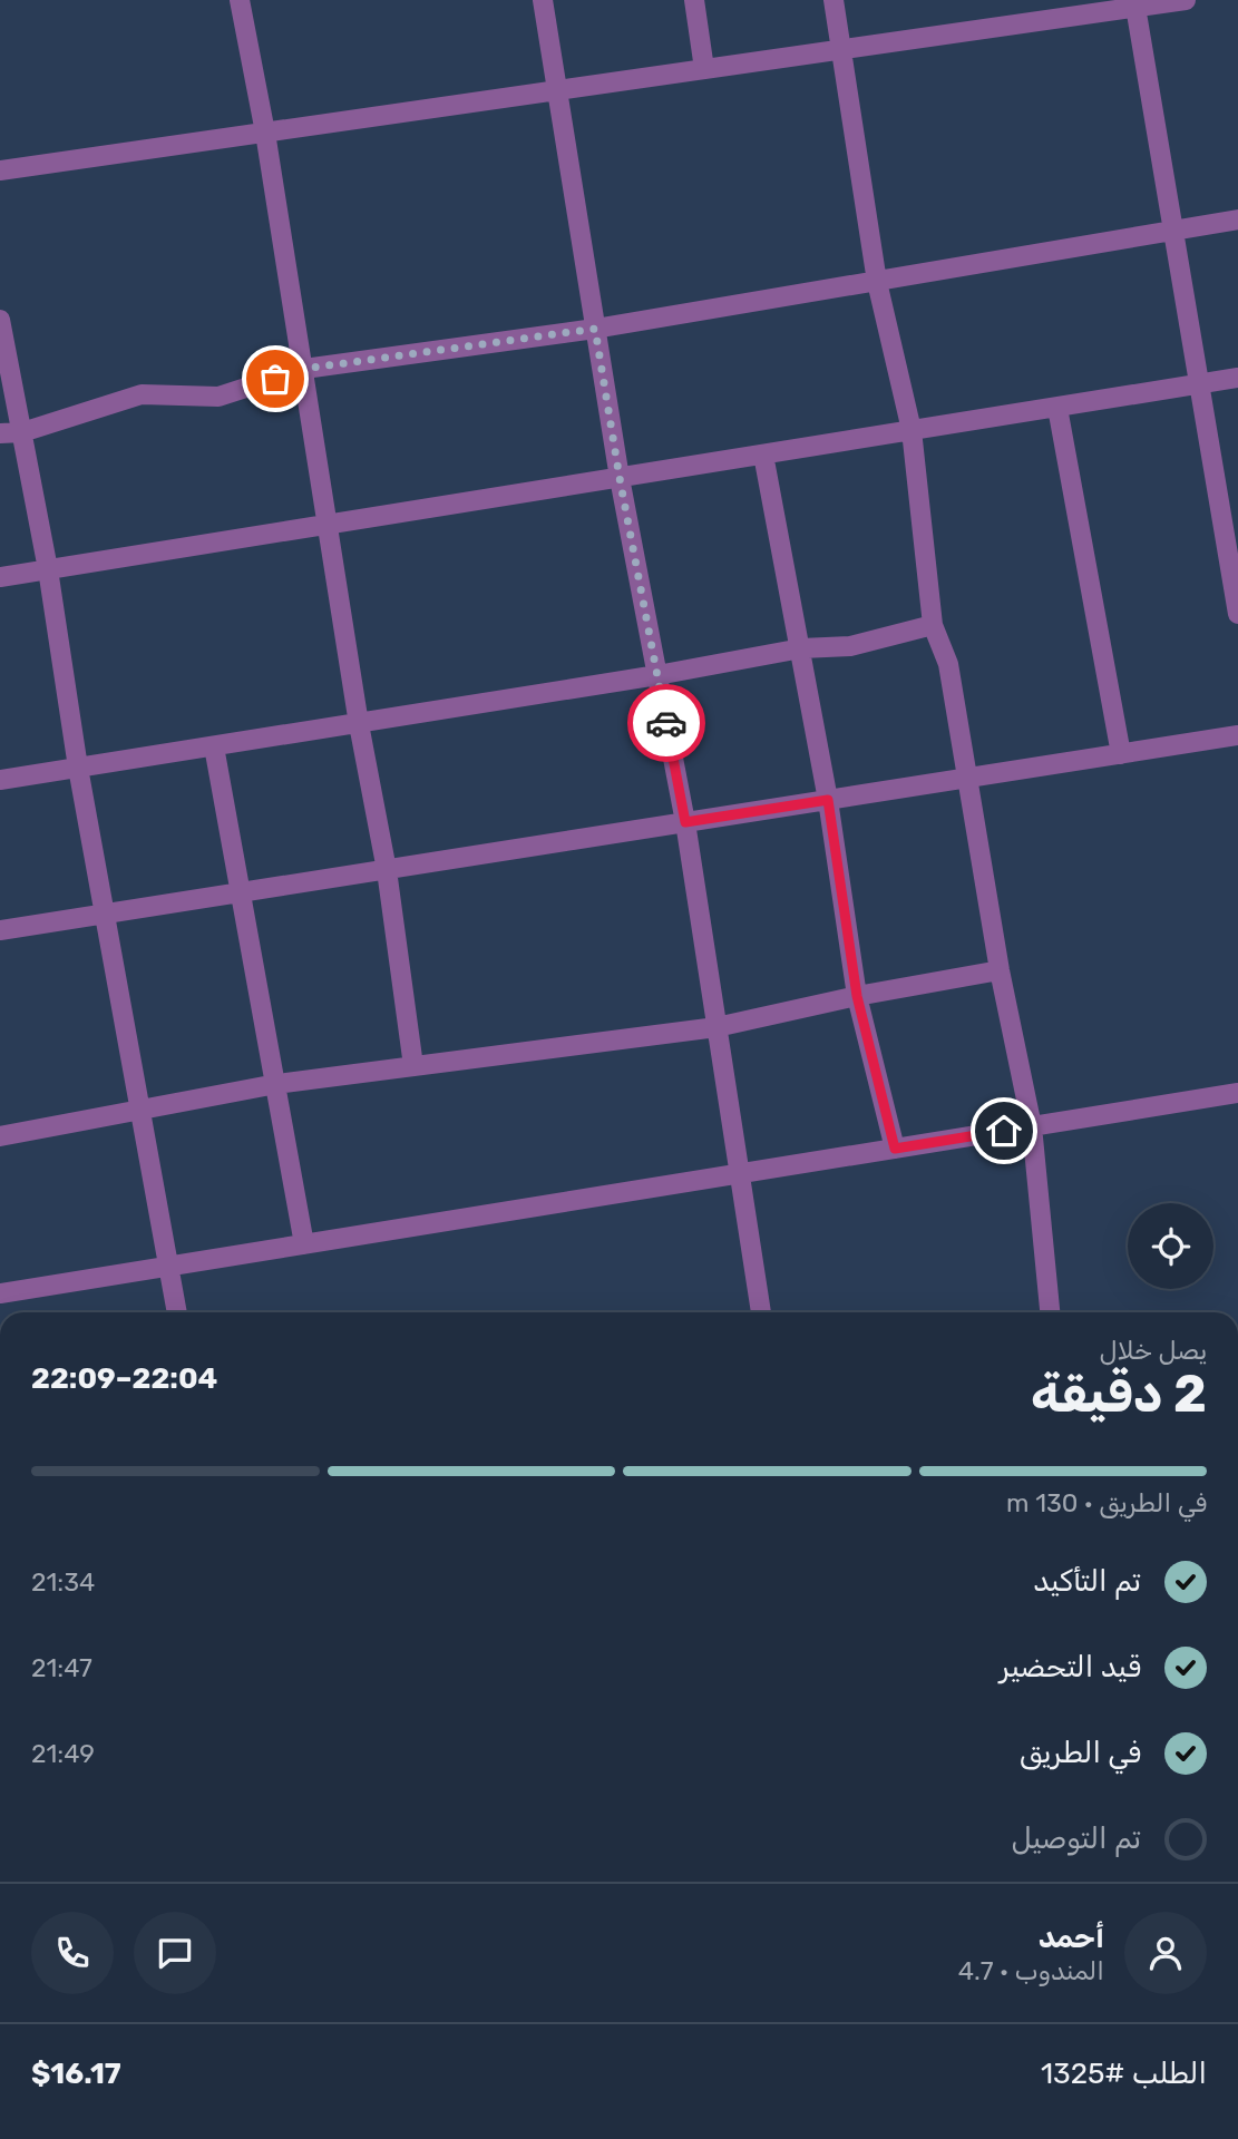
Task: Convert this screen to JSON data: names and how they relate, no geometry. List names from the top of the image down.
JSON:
{
  "page": {
    "heading": ["2 دقيقة", "يصل خلال", "22:04–22:09"],
    "panel": [
      "أحمد",
      "المندوب · 4.7",
      "الطلب #1325",
      "$16.17"
    ],
    "bar": "في الطريق · 130 m",
    "list": [
      ["تم التأكيد", "21:34"],
      ["قيد التحضير", "21:47"],
      ["في الطريق", "21:49"],
      "تم التوصيل"
    ]
  }
}
